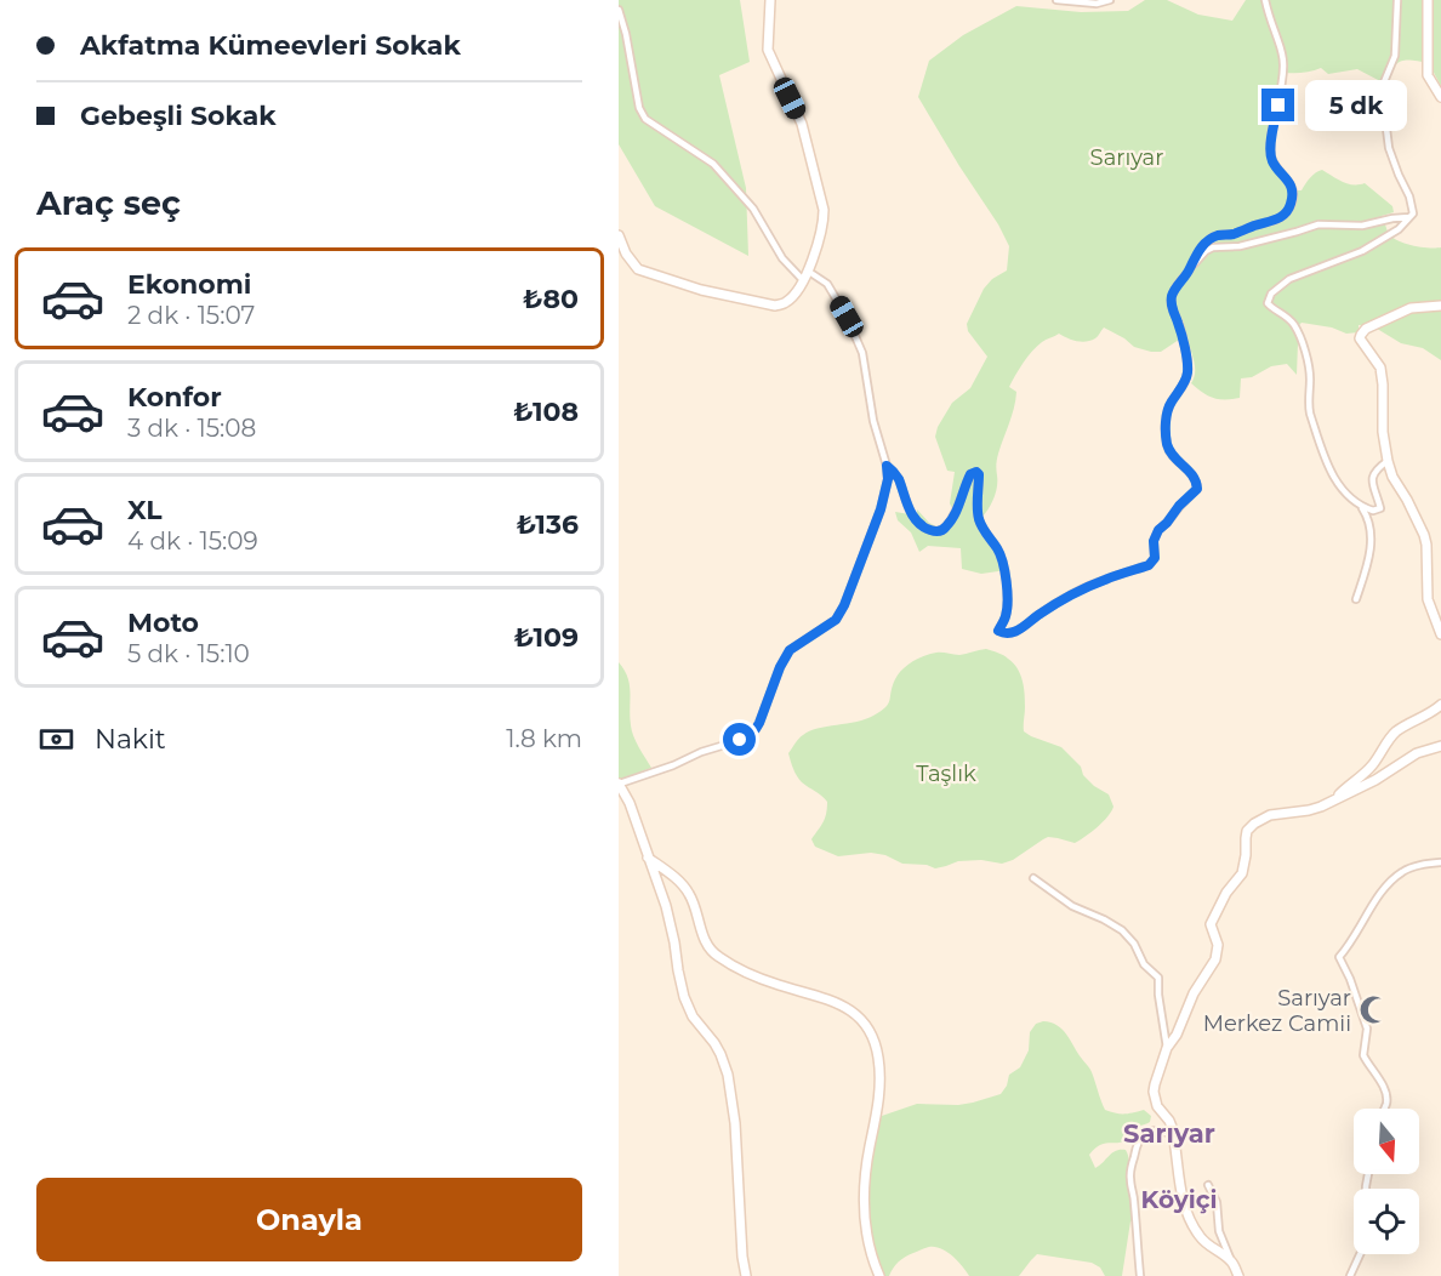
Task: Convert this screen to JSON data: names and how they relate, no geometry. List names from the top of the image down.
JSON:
{
  "districts": ["Sarıyar", "Köyiçi"],
  "parks": ["Sarıyar", "Taşlık"],
  "places": {
    "mosque": ["Sarıyar Merkez Camii"]
  },
  "north": "bottom",
  "page": {
    "banner": ["Akfatma Kümeevleri Sokak", "Gebeşli Sokak"],
    "bubble": "5 dk",
    "heading": "Araç seç",
    "list": [
      {
        "name": "Ekonomi",
        "note": "2 dk · 15:07",
        "value": "₺80"
      },
      {
        "name": "Konfor",
        "note": "3 dk · 15:08",
        "value": "₺108"
      },
      {
        "name": "XL",
        "note": "4 dk · 15:09",
        "value": "₺136"
      },
      {
        "name": "Moto",
        "note": "5 dk · 15:10",
        "value": "₺109"
      }
    ],
    "pay": ["Nakit", "1.8 km"],
    "buttons": "Onayla"
  }
}
